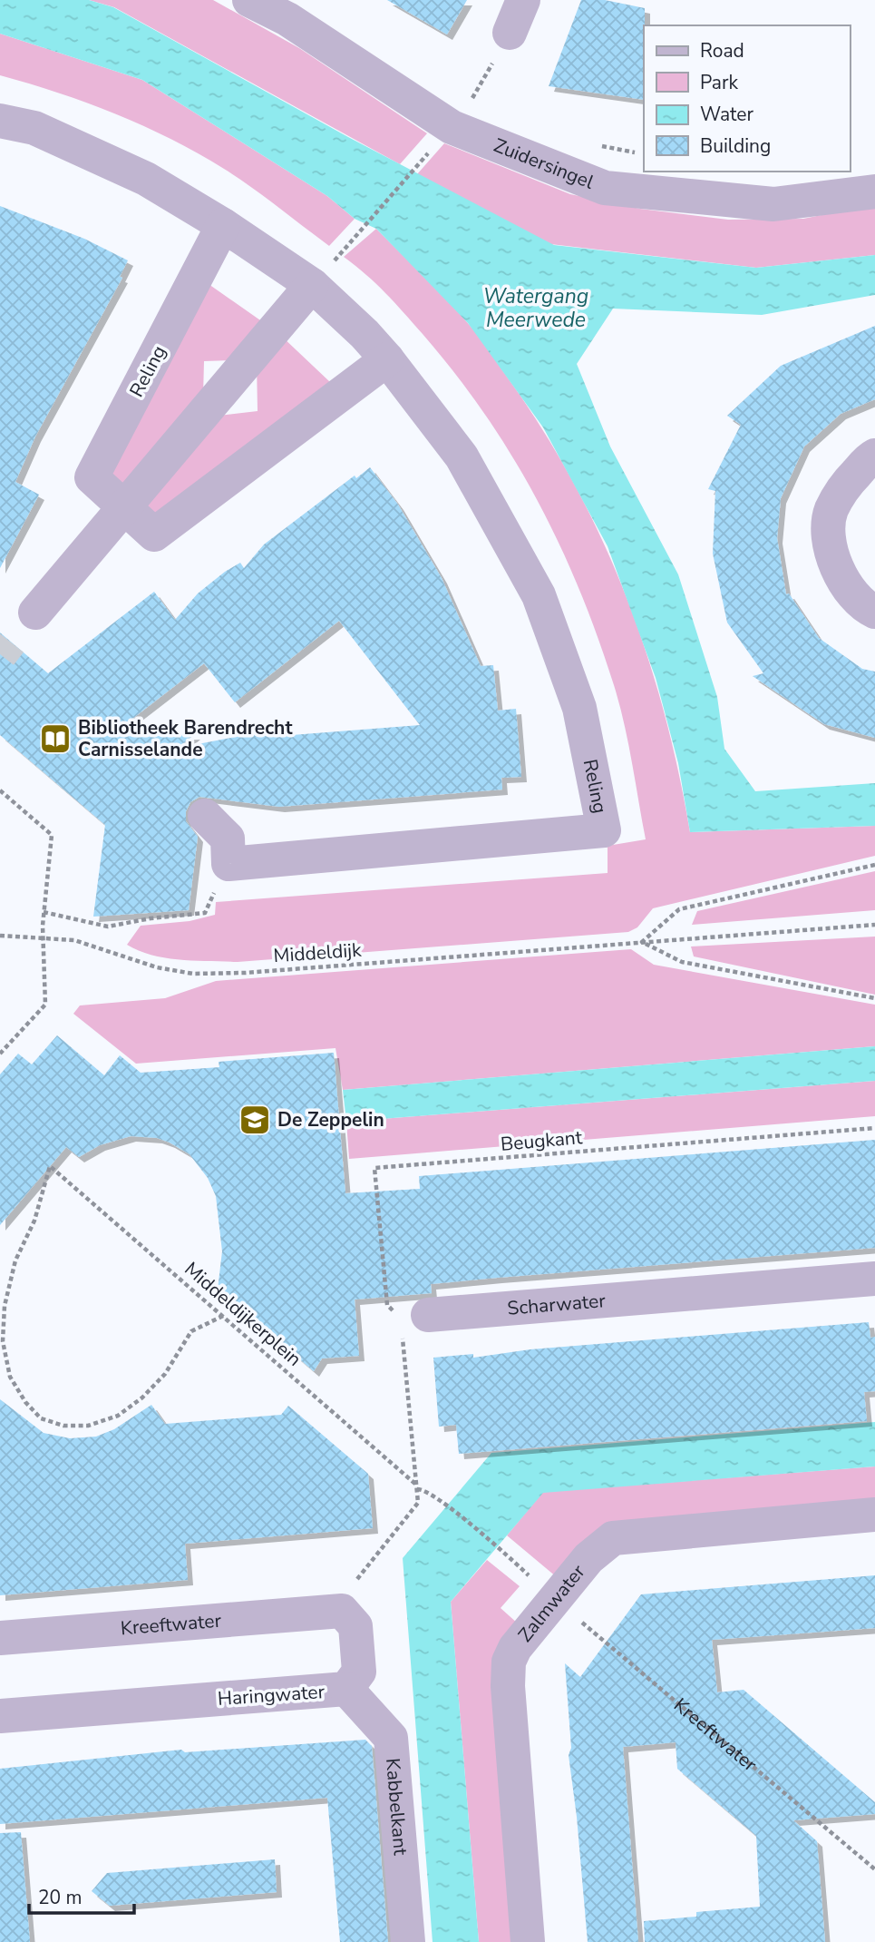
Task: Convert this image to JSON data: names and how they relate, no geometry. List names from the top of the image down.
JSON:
{
  "streets": {
    "street": [
      "Zuidersingel",
      "Reling",
      "Scharwater",
      "Zalmwater",
      "Kreeftwater",
      "Haringwater",
      "Kabbelkant"
    ],
    "path": ["Middeldijk", "Beugkant", "Middeldijkerplein"]
  },
  "crossings": [
    ["Beugkant", "Scharwater"],
    ["Zalmwater", "Kreeftwater"],
    ["Kreeftwater", "Haringwater"],
    ["Haringwater", "Kabbelkant"]
  ],
  "water": ["Watergang Meerwede"],
  "places": {
    "library": ["Bibliotheek Barendrecht Carnisselande"],
    "school or university": ["De Zeppelin"]
  },
  "legend": [
    "Road",
    "Park",
    "Water",
    "Building"
  ],
  "scale_bar": "20 m"
}
